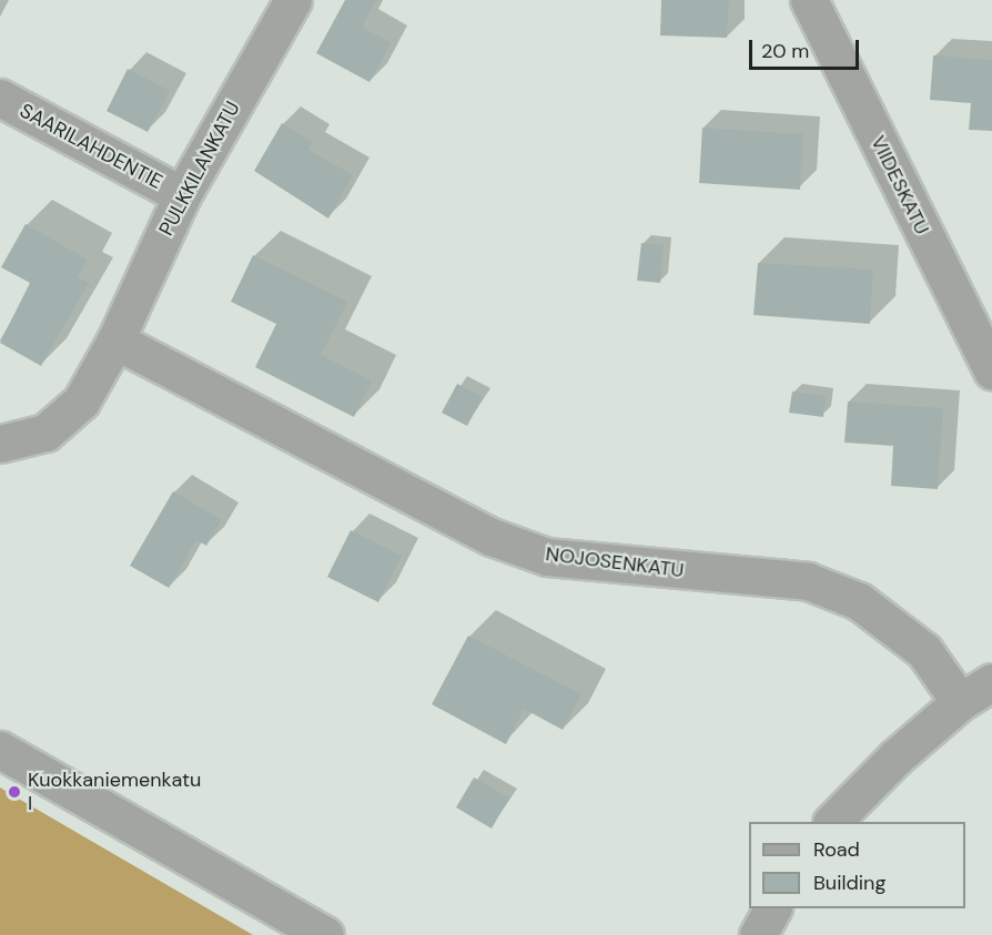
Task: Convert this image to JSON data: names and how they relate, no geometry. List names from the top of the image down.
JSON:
{
  "streets": {
    "street": [
      "SAARILAHDENTIE",
      "PULKKILANKATU",
      "VIIDESKATU",
      "NOJOSENKATU"
    ]
  },
  "crossings": [
    ["SAARILAHDENTIE", "PULKKILANKATU"],
    ["PULKKILANKATU", "NOJOSENKATU"]
  ],
  "places": ["Kuokkaniemenkatu I"],
  "legend": ["Road", "Building"],
  "scale_bar": "20 m"
}
